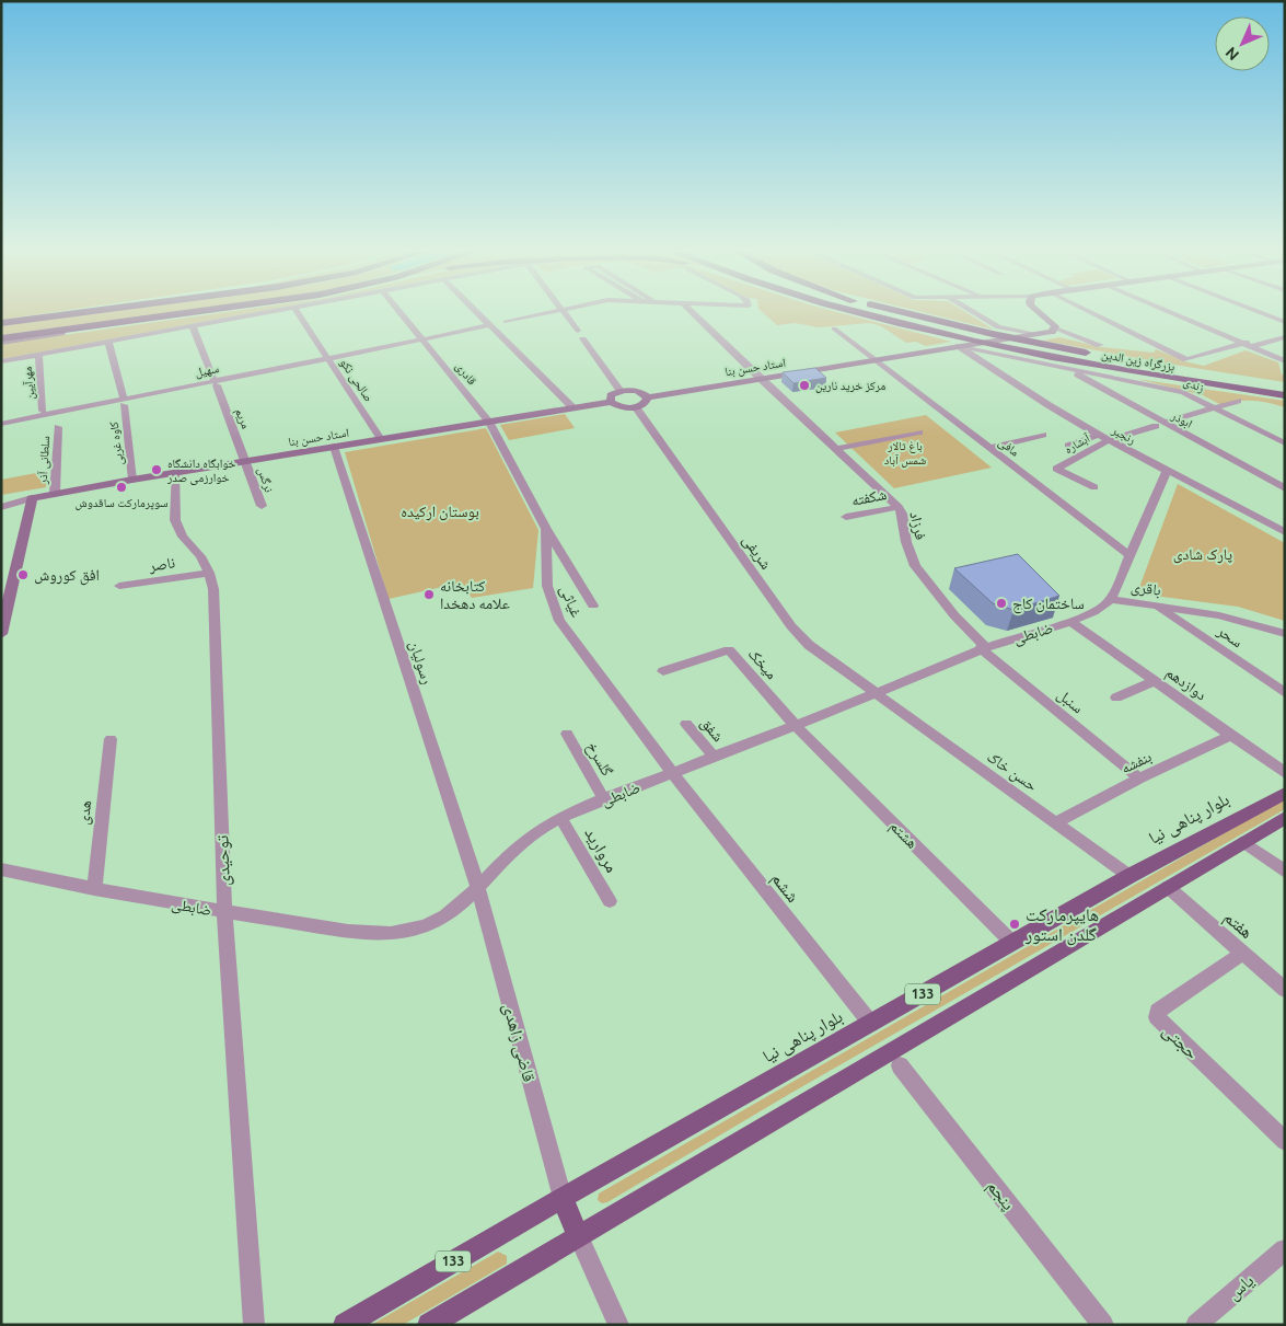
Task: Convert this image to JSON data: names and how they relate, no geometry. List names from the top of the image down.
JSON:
{
  "streets": {
    "highway": ["بزرگراه زین الدین"],
    "main road": ["استاد حسن بنا", "بلوار پناهی نیا", "133"],
    "street": [
      "سهیل",
      "قادری",
      "صالحی نکو",
      "مهرآیین",
      "زندی",
      "مریم",
      "ابوذر",
      "رنجبر",
      "کاوه غربی",
      "آبشاره",
      "مافی",
      "سلطانی آذر",
      "نرگس",
      "شکفته",
      "فرزاد",
      "شریفی",
      "ناصر",
      "باقری",
      "غیاثی",
      "ضابطی",
      "سحر",
      "رسولیان",
      "میخک",
      "دوازدهم",
      "سنبل",
      "شفق",
      "گلسرخ",
      "بنفشه",
      "حسن خاک",
      "هدی",
      "هشتم",
      "مروارید",
      "توحیدی",
      "ششم",
      "هفتم",
      "حجتی",
      "قاضی زاهدی",
      "پنجم",
      "یاس"
    ]
  },
  "crossings": [
    ["استاد حسن بنا", "قادری"],
    ["استاد حسن بنا", "صالحی نکو"],
    ["استاد حسن بنا", "زندی"],
    ["استاد حسن بنا", "مریم"],
    ["استاد حسن بنا", "رنجبر"],
    ["استاد حسن بنا", "کاوه غربی"],
    ["استاد حسن بنا", "مافی"],
    ["استاد حسن بنا", "سلطانی آذر"],
    ["استاد حسن بنا", "نرگس"],
    ["استاد حسن بنا", "فرزاد"],
    ["استاد حسن بنا", "غیاثی"],
    ["استاد حسن بنا", "رسولیان"],
    ["استاد حسن بنا", "توحیدی"],
    ["سهیل", "صالحی نکو"],
    ["قادری", "غیاثی"],
    ["زندی", "ابوذر"],
    ["زندی", "رنجبر"],
    ["مریم", "نرگس"],
    ["رنجبر", "آبشاره"],
    ["شکفته", "فرزاد"],
    ["فرزاد", "ضابطی"],
    ["فرزاد", "سنبل"],
    ["شریفی", "ضابطی"],
    ["شریفی", "حسن خاک"],
    ["ناصر", "توحیدی"],
    ["باقری", "ضابطی"],
    ["باقری", "سحر"],
    ["غیاثی", "ضابطی"],
    ["غیاثی", "ششم"],
    ["ضابطی", "رسولیان"],
    ["ضابطی", "میخک"],
    ["ضابطی", "دوازدهم"],
    ["ضابطی", "سنبل"],
    ["ضابطی", "شفق"],
    ["ضابطی", "گلسرخ"],
    ["ضابطی", "حسن خاک"],
    ["ضابطی", "هدی"],
    ["ضابطی", "هشتم"],
    ["ضابطی", "مروارید"],
    ["ضابطی", "توحیدی"],
    ["ضابطی", "ششم"],
    ["ضابطی", "قاضی زاهدی"],
    ["رسولیان", "قاضی زاهدی"],
    ["میخک", "هشتم"],
    ["دوازدهم", "بنفشه"],
    ["سنبل", "بنفشه"],
    ["بنفشه", "حسن خاک"],
    ["حسن خاک", "بلوار پناهی نیا"],
    ["بلوار پناهی نیا", "هشتم"],
    ["بلوار پناهی نیا", "ششم"],
    ["بلوار پناهی نیا", "قاضی زاهدی"],
    ["هفتم", "133"],
    ["هفتم", "حجتی"]
  ],
  "parks": ["باغ تالار شمس آباد", "بوستان ارکیده", "پارک شادی"],
  "places": [
    "مرکز خرید نارین",
    "خوابگاه دانشگاه خوارزمی صدر",
    "سوپرمارکت ساقدوش",
    "افق کوروش",
    "کتابخانه علامه دهخدا",
    "ساختمان کاج",
    "هایپرمارکت گلدن استور"
  ],
  "north": "bottom left"
}
